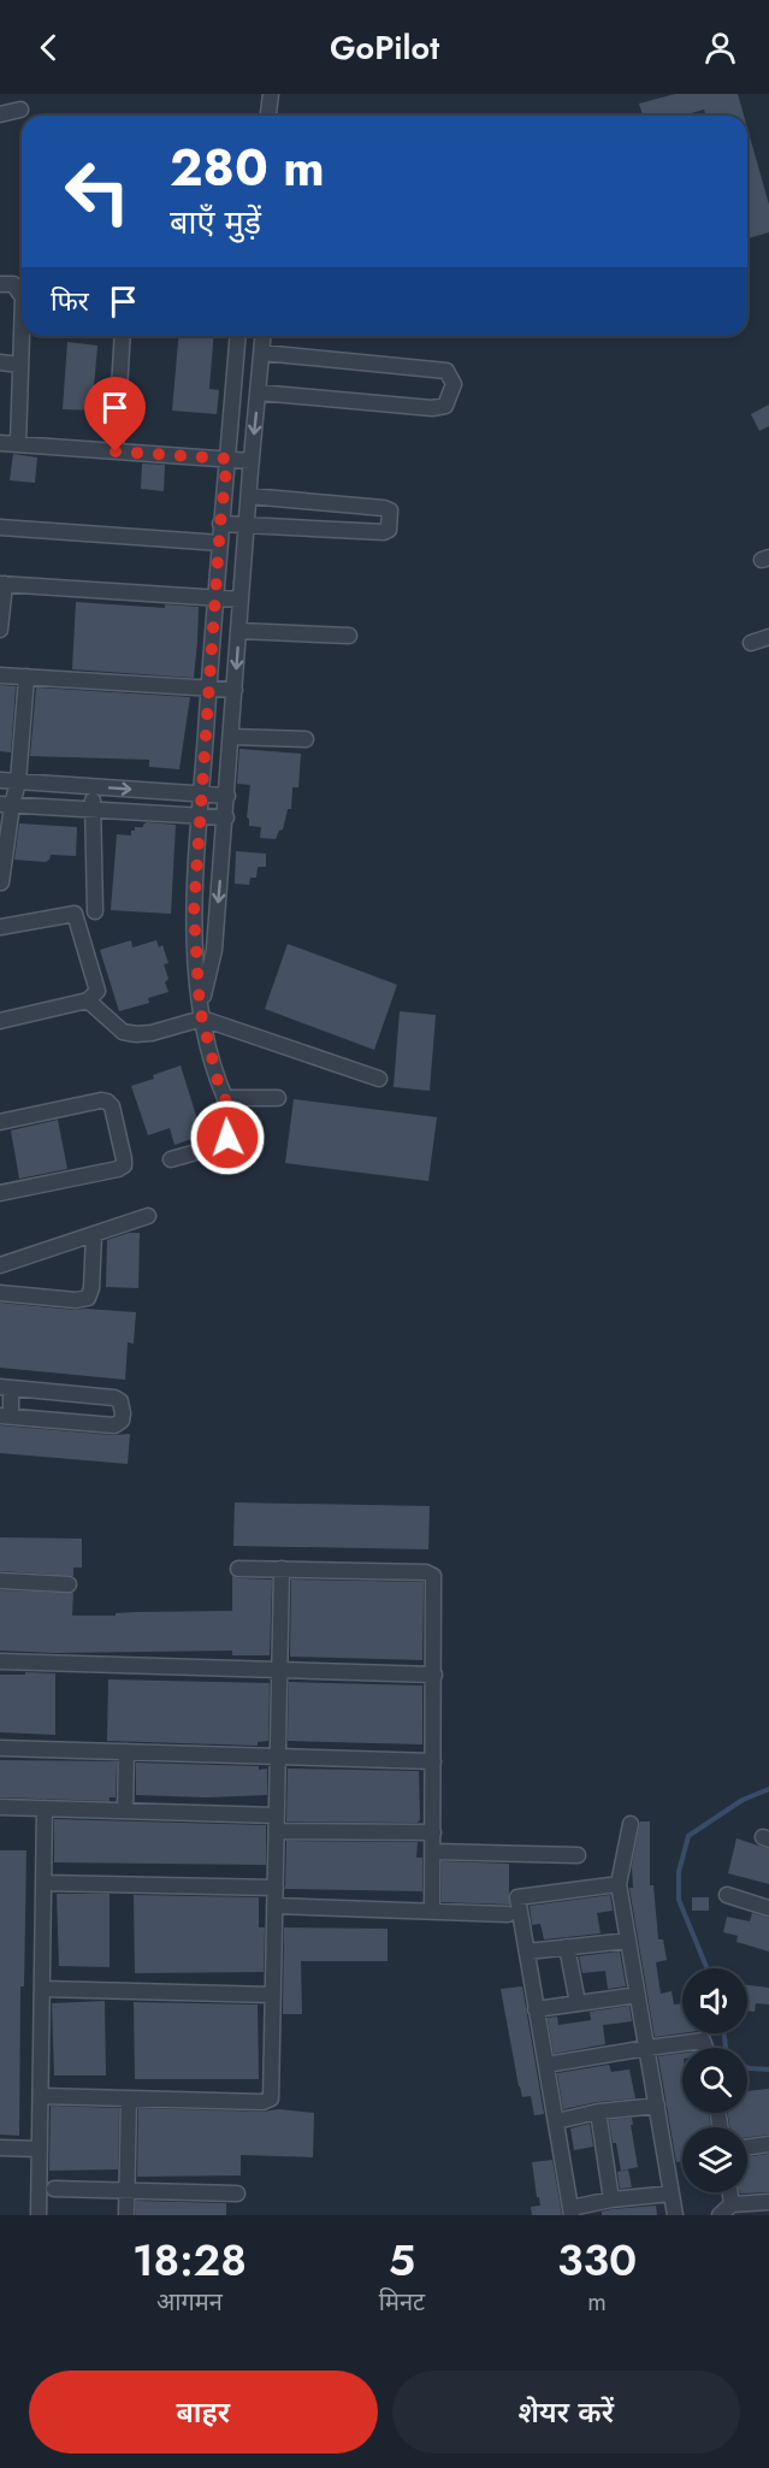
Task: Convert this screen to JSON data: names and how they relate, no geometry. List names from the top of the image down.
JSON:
{
  "page": {
    "header": "GoPilot",
    "turn": ["280 m", "बाएँ मुड़ें"],
    "then": "फिर",
    "eta": [
      "18:28",
      "आगमन",
      "5",
      "मिनट",
      "330",
      "m"
    ],
    "buttons": ["बाहर", "शेयर करें"]
  }
}
